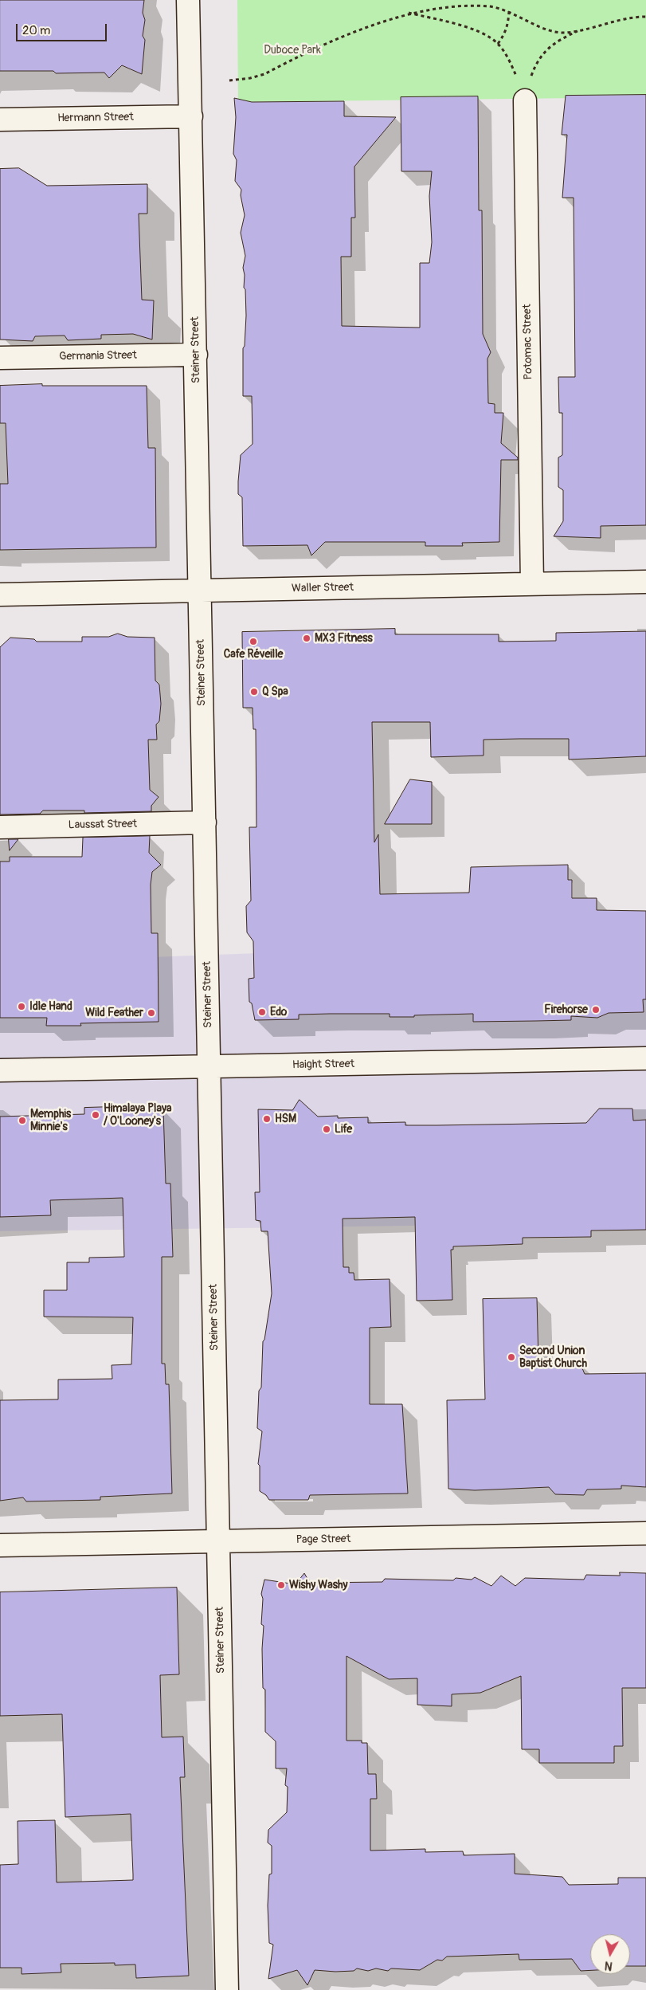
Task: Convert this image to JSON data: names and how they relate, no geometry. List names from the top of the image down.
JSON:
{
  "streets": {
    "street": [
      "Hermann Street",
      "Potomac Street",
      "Steiner Street",
      "Germania Street",
      "Waller Street",
      "Laussat Street",
      "Haight Street",
      "Page Street"
    ]
  },
  "crossings": [
    ["Hermann Street", "Steiner Street"],
    ["Potomac Street", "Waller Street"],
    ["Steiner Street", "Germania Street"],
    ["Steiner Street", "Waller Street"],
    ["Steiner Street", "Laussat Street"],
    ["Steiner Street", "Haight Street"],
    ["Steiner Street", "Page Street"]
  ],
  "parks": ["Duboce Park"],
  "places": [
    "MX3 Fitness",
    "Cafe Réveille",
    "Q Spa",
    "Idle Hand",
    "Firehorse",
    "Edo",
    "Wild Feather",
    "Himalaya Playa / O'Looney's",
    "HSM",
    "Memphis Minnie's",
    "Life",
    "Second Union Baptist Church",
    "Wishy Washy"
  ],
  "scale_bar": "20 m",
  "north": "bottom"
}
